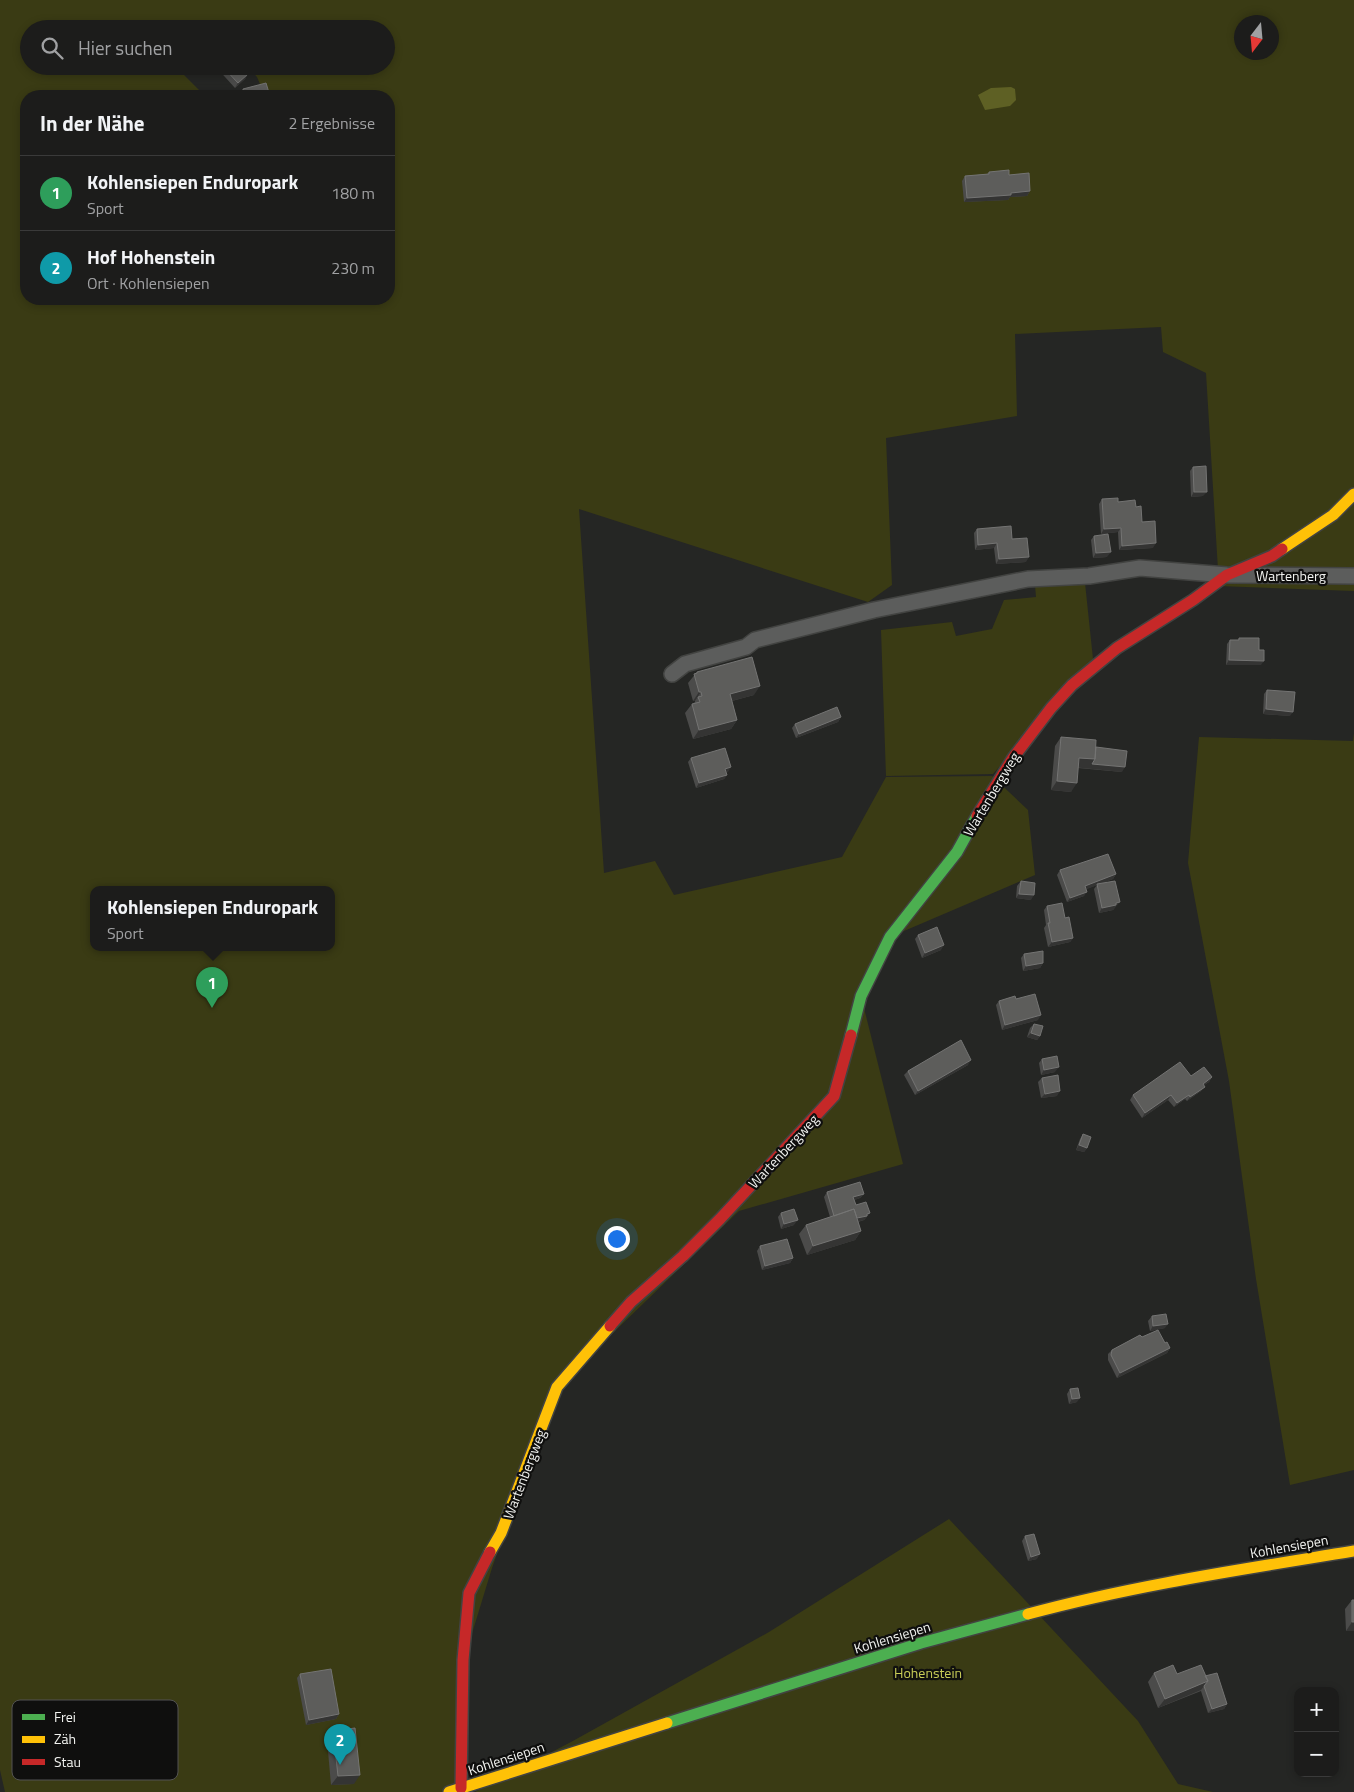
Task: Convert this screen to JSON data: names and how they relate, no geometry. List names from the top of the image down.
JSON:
{
  "streets": {
    "street": ["Wartenberg", "Wartenbergweg", "Kohlensiepen"]
  },
  "crossings": [
    ["Wartenberg", "Wartenbergweg"],
    ["Wartenbergweg", "Kohlensiepen"]
  ],
  "parks": ["Hohenstein"],
  "legend": ["Frei", "Zäh", "Stau"],
  "north": "bottom",
  "page": {
    "search": "Hier suchen",
    "heading": ["In der Nähe", "2 Ergebnisse"],
    "list": [
      {
        "mark": "1",
        "name": "Kohlensiepen Enduropark",
        "note": "Sport",
        "value": "180 m"
      },
      {
        "mark": "2",
        "name": "Hof Hohenstein",
        "note": "Ort · Kohlensiepen",
        "value": "230 m"
      }
    ],
    "popup": ["Kohlensiepen Enduropark", "Sport"],
    "pins": ["1", "2"],
    "map_buttons": ["+", "−"]
  }
}
